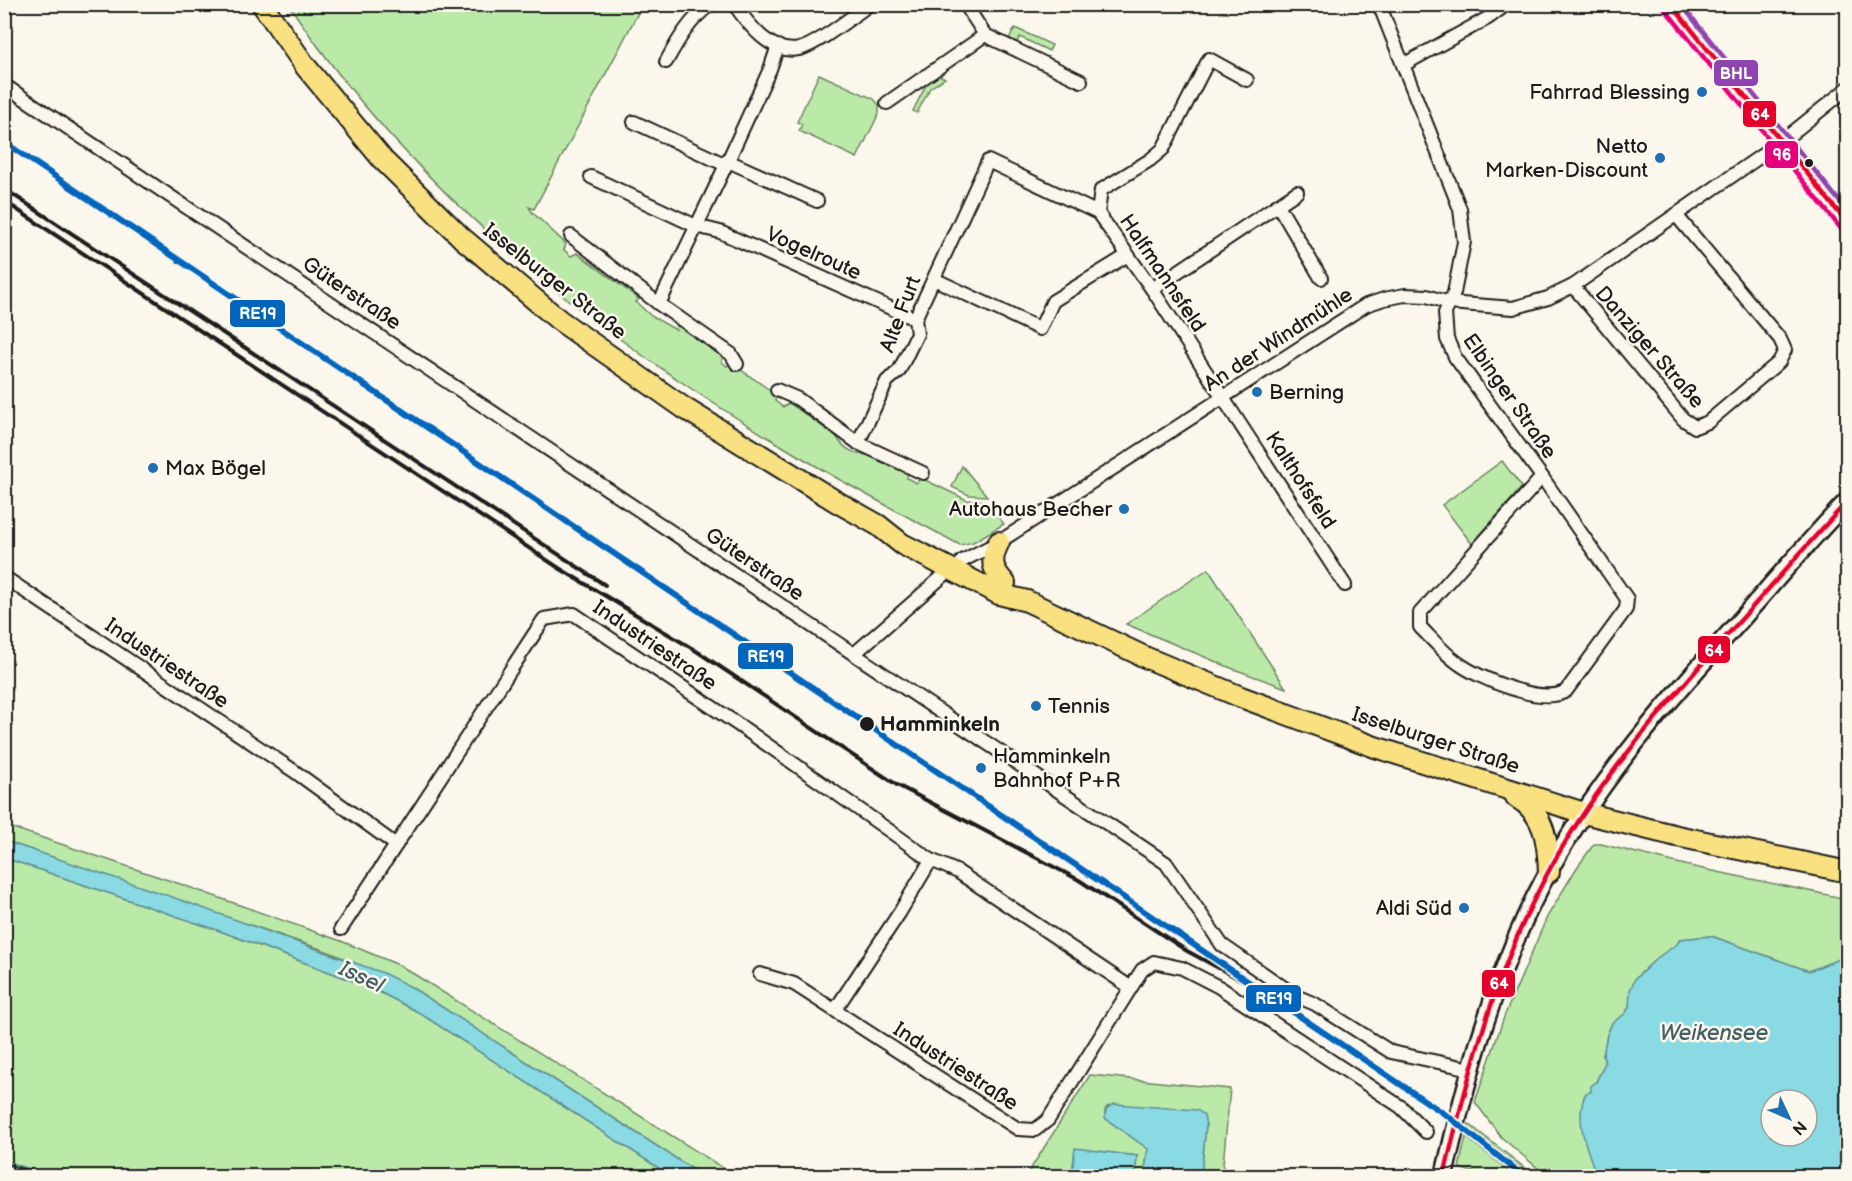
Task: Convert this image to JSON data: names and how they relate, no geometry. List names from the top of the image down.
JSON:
{
  "streets": {
    "main road": ["Isselburger Straße"],
    "street": [
      "Vogelroute",
      "Halfmannsfeld",
      "Güterstraße",
      "Alte Furt",
      "An der Windmühle",
      "Danziger Straße",
      "Elbinger Straße",
      "Kalthofsfeld",
      "Industriestraße"
    ]
  },
  "crossings": [
    ["Vogelroute", "Alte Furt"],
    ["Halfmannsfeld", "Alte Furt"],
    ["Halfmannsfeld", "An der Windmühle"],
    ["Halfmannsfeld", "Kalthofsfeld"],
    ["Isselburger Straße", "An der Windmühle"],
    ["Güterstraße", "An der Windmühle"],
    ["An der Windmühle", "Danziger Straße"],
    ["An der Windmühle", "Elbinger Straße"],
    ["An der Windmühle", "Kalthofsfeld"],
    ["Danziger Straße", "Elbinger Straße"]
  ],
  "water": ["Issel", "Weikensee"],
  "places": [
    "Fahrrad Blessing",
    "Netto Marken-Discount",
    "Berning",
    "Max Bögel",
    "Autohaus Becher",
    "Tennis",
    "Hamminkeln",
    "Hamminkeln Bahnhof P+R",
    "Aldi Süd"
  ],
  "lines": [
    "transit line 64",
    "transit line BHL",
    "transit line 96",
    "transit line RE19"
  ],
  "north": "bottom right"
}
